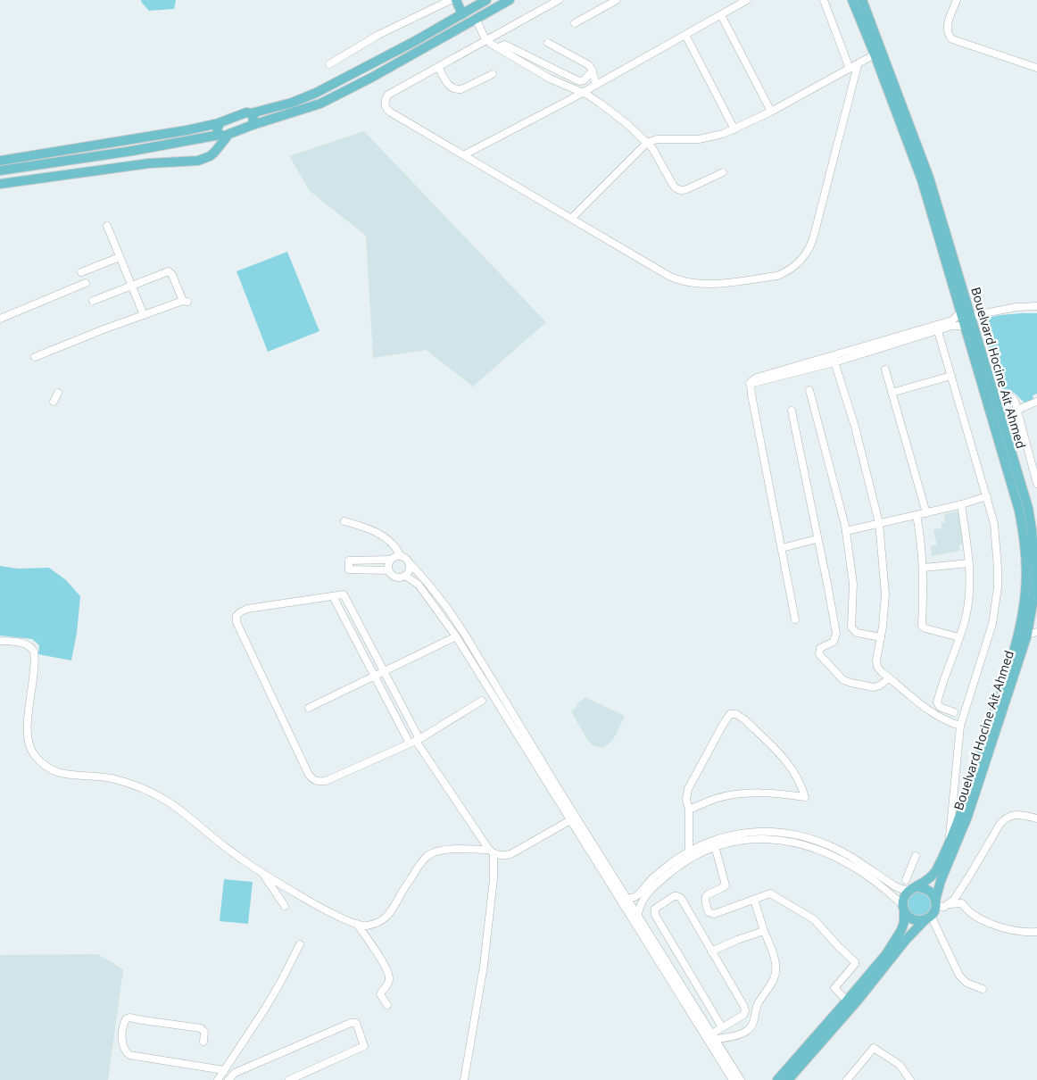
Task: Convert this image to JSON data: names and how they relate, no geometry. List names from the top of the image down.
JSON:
{
  "streets": {
    "main road": ["Bouelvard Hocine Ait Ahmed"]
  }
}
